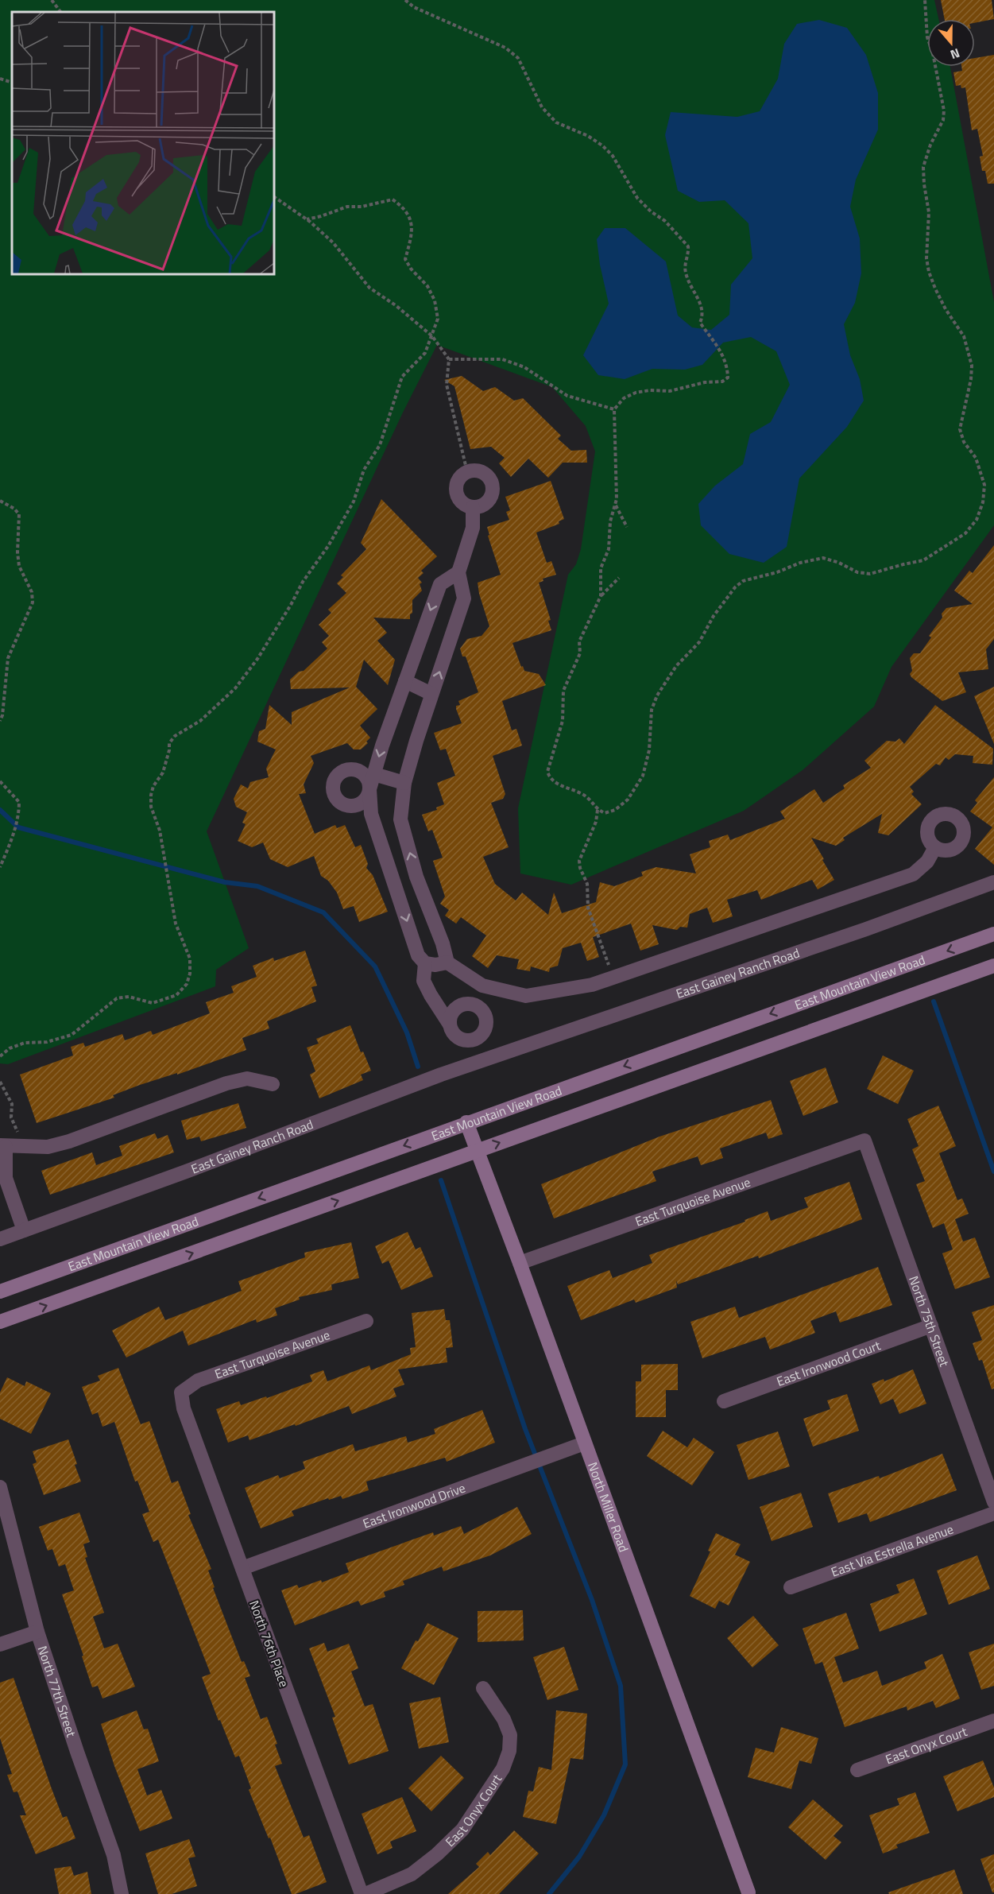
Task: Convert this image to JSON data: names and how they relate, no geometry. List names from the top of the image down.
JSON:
{
  "streets": {
    "main road": ["East Mountain View Road", "North Miller Road"],
    "street": [
      "East Gainey Ranch Road",
      "East Turquoise Avenue",
      "North 75th Street",
      "East Ironwood Court",
      "East Ironwood Drive",
      "East Via Estrella Avenue",
      "North 76th Place",
      "North 77th Street",
      "East Onyx Court"
    ]
  },
  "crossings": [
    ["East Mountain View Road", "North Miller Road"],
    ["East Turquoise Avenue", "North 75th Street"],
    ["East Turquoise Avenue", "North Miller Road"],
    ["East Turquoise Avenue", "North 76th Place"],
    ["North 75th Street", "East Ironwood Court"],
    ["East Ironwood Drive", "North Miller Road"],
    ["East Ironwood Drive", "North 76th Place"],
    ["North 76th Place", "East Onyx Court"]
  ],
  "north": "bottom"
}
